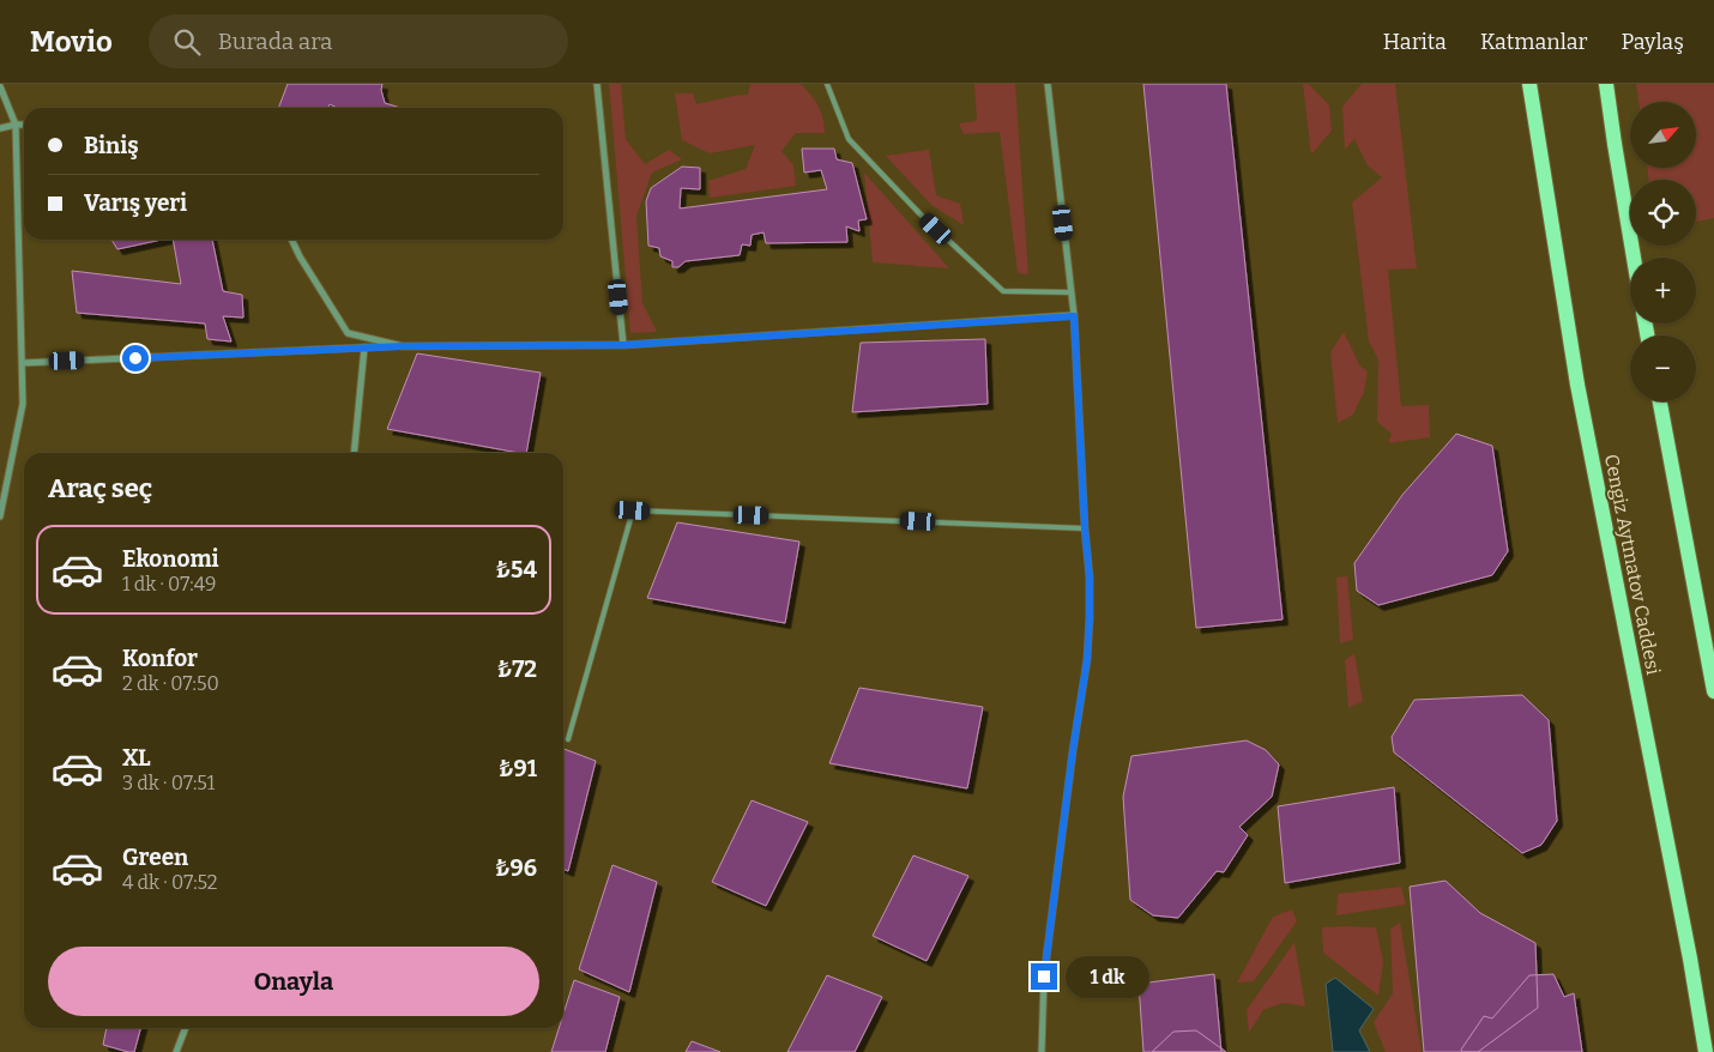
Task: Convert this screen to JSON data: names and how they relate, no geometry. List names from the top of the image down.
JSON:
{
  "streets": {
    "main road": ["Cengiz Aytmatov Caddesi"]
  },
  "north": "top right",
  "page": {
    "header": "Movio",
    "search": "Burada ara",
    "nav": ["Harita", "Katmanlar", "Paylaş"],
    "map_buttons": ["+", "−"],
    "banner": ["Biniş", "Varış yeri"],
    "heading": "Araç seç",
    "list": [
      {
        "name": "Ekonomi",
        "note": "1 dk · 07:49",
        "value": "₺54"
      },
      {
        "name": "Konfor",
        "note": "2 dk · 07:50",
        "value": "₺72"
      },
      {
        "name": "XL",
        "note": "3 dk · 07:51",
        "value": "₺91"
      },
      {
        "name": "Green",
        "note": "4 dk · 07:52",
        "value": "₺96"
      }
    ],
    "buttons": "Onayla",
    "bubble": "1 dk"
  }
}
